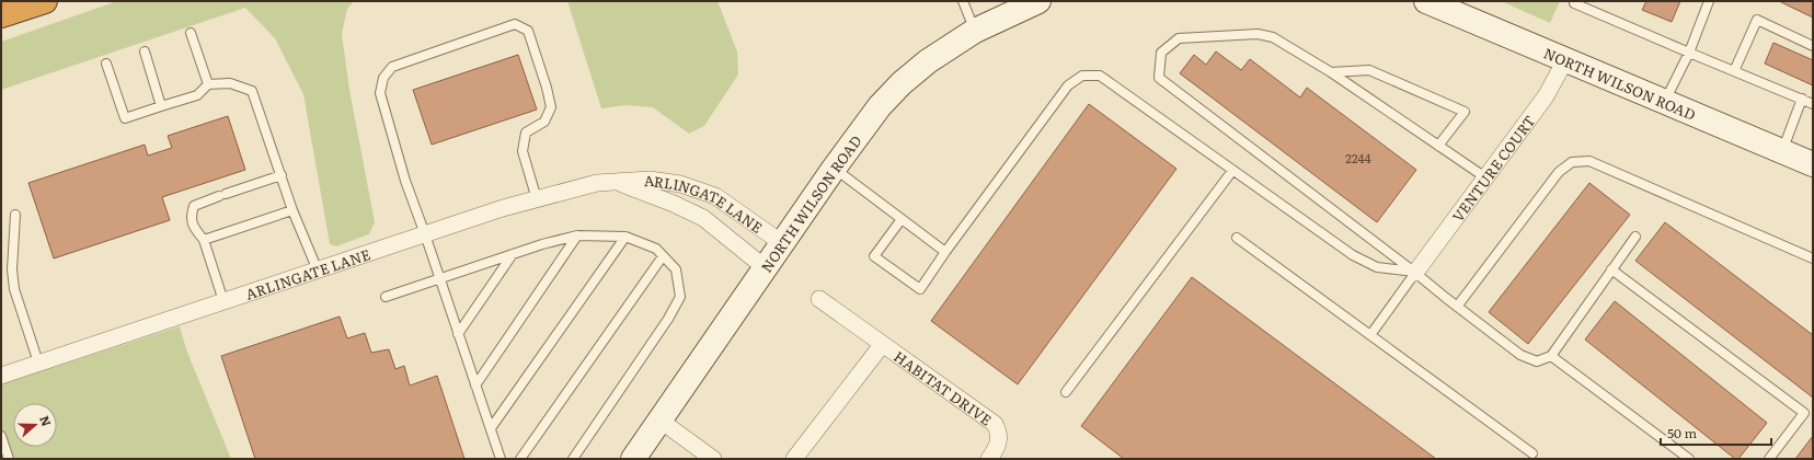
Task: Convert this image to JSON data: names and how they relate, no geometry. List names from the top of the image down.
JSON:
{
  "streets": {
    "main road": ["NORTH WILSON ROAD"],
    "street": ["VENTURE COURT", "ARLINGATE LANE", "HABITAT DRIVE"]
  },
  "crossings": [
    ["NORTH WILSON ROAD", "VENTURE COURT"],
    ["NORTH WILSON ROAD", "ARLINGATE LANE"]
  ],
  "house_numbers": ["2244"],
  "scale_bar": "50 m",
  "north": "right"
}
